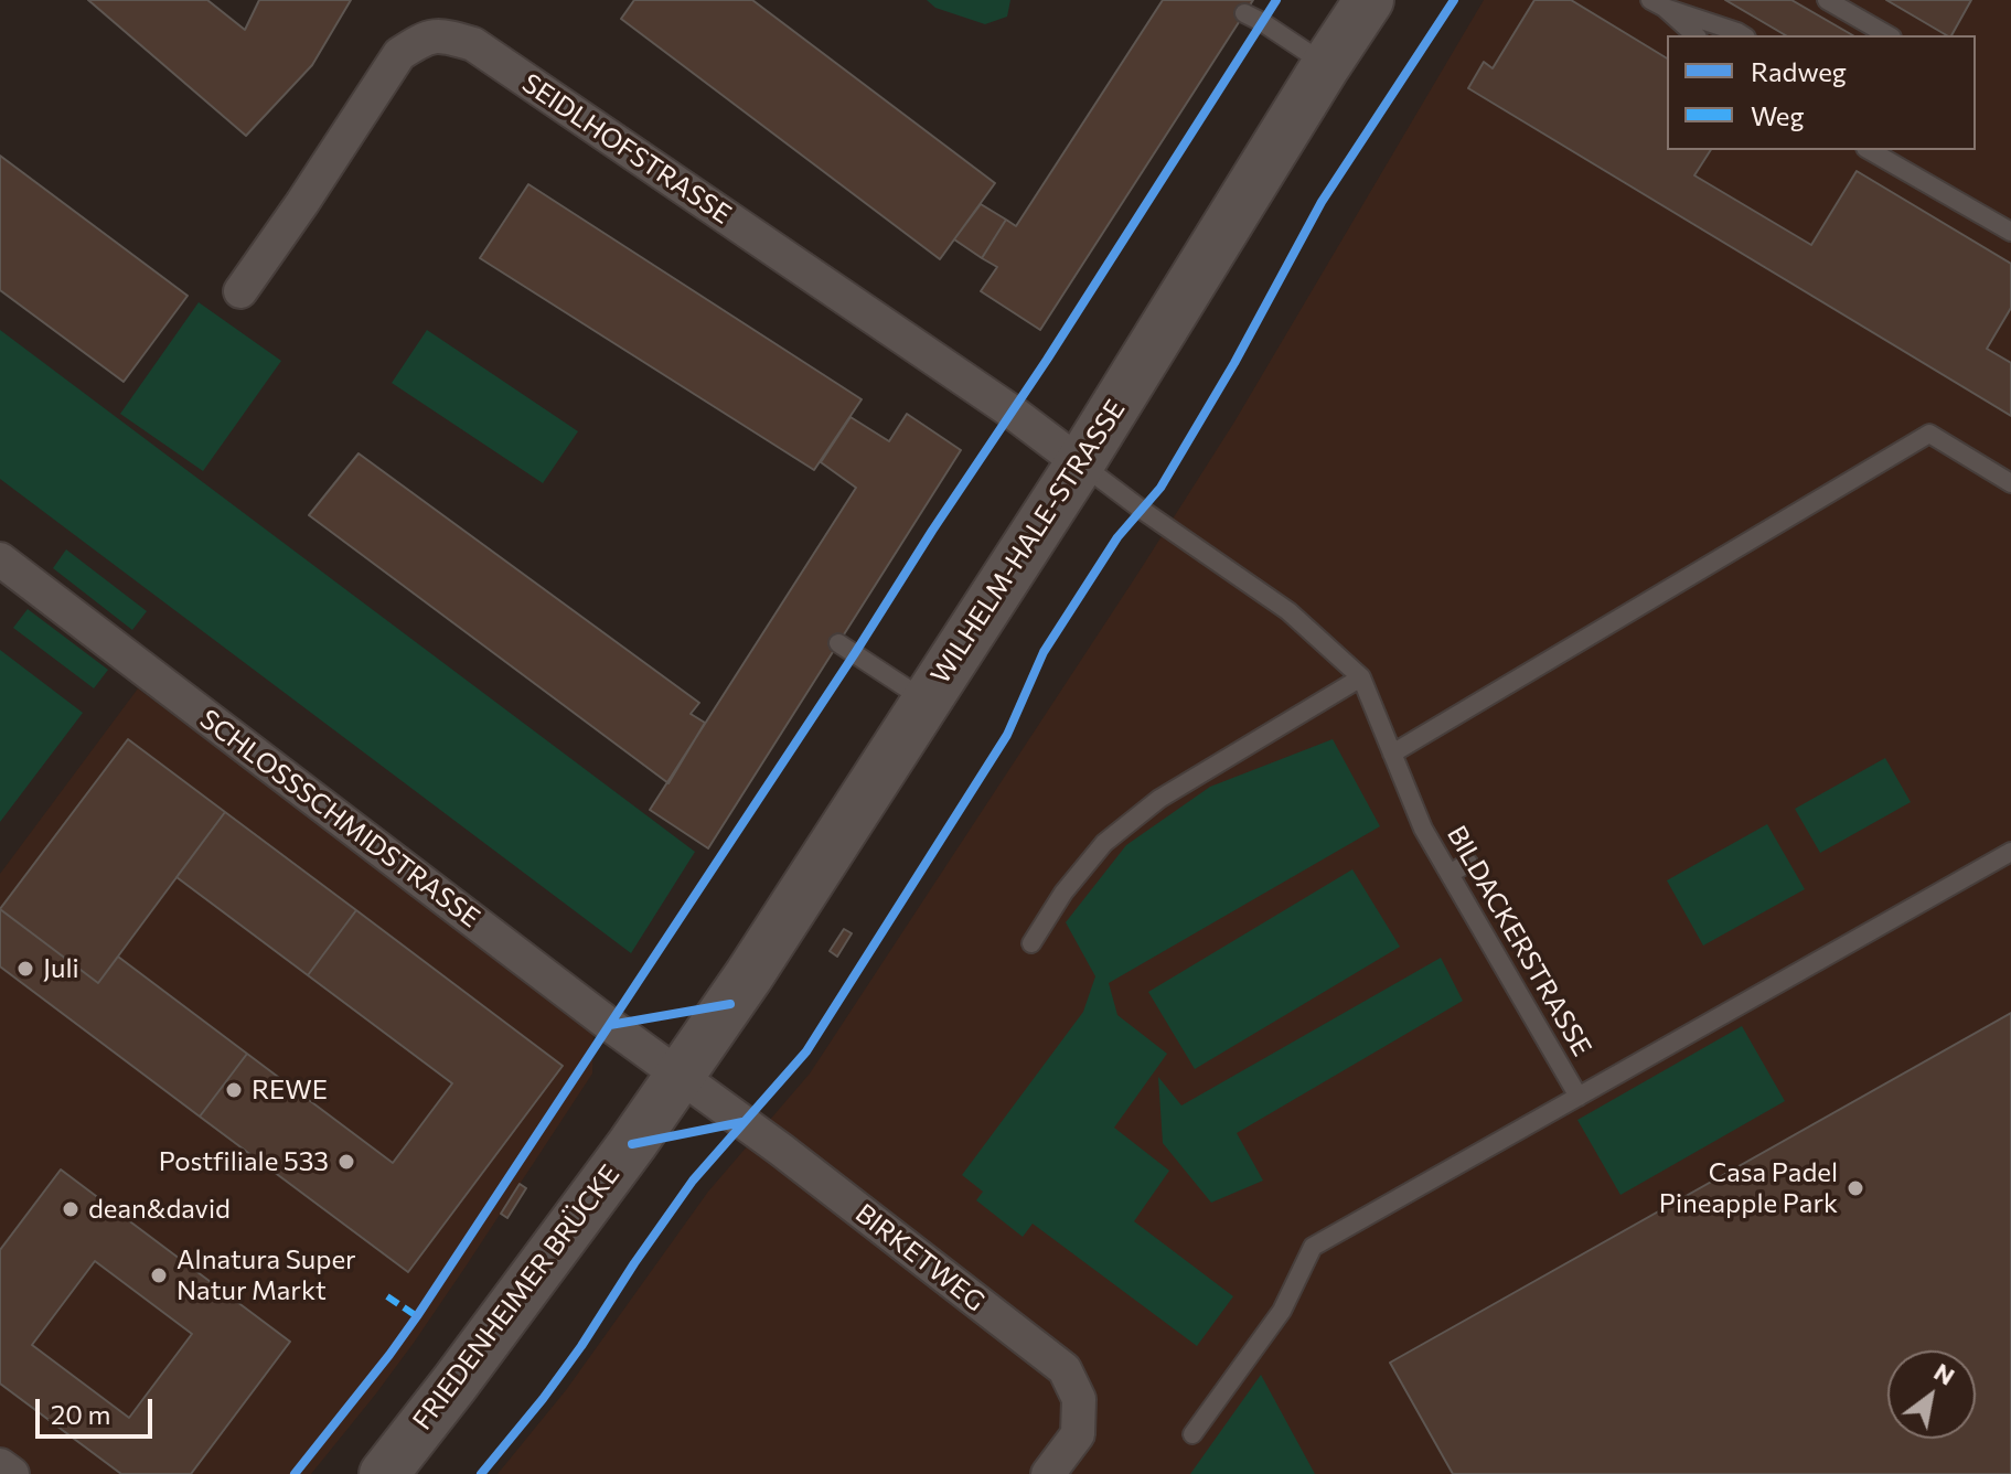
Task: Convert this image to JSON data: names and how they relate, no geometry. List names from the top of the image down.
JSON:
{
  "streets": {
    "main road": ["WILHELM-HALE-STRASSE", "FRIEDENHEIMER BRÜCKE"],
    "street": ["SEIDLHOFSTRASSE", "SCHLOSSSCHMIDSTRASSE", "BIRKETWEG"],
    "lane": ["BILDACKERSTRASSE"]
  },
  "crossings": [
    ["SEIDLHOFSTRASSE", "WILHELM-HALE-STRASSE"],
    ["SEIDLHOFSTRASSE", "BILDACKERSTRASSE"],
    ["WILHELM-HALE-STRASSE", "SCHLOSSSCHMIDSTRASSE"],
    ["WILHELM-HALE-STRASSE", "BILDACKERSTRASSE"],
    ["WILHELM-HALE-STRASSE", "BIRKETWEG"],
    ["WILHELM-HALE-STRASSE", "FRIEDENHEIMER BRÜCKE"],
    ["SCHLOSSSCHMIDSTRASSE", "BIRKETWEG"],
    ["SCHLOSSSCHMIDSTRASSE", "FRIEDENHEIMER BRÜCKE"],
    ["BIRKETWEG", "FRIEDENHEIMER BRÜCKE"]
  ],
  "places": [
    "Juli",
    "REWE",
    "Postfiliale 533",
    "Casa Padel Pineapple Park",
    "dean&david",
    "Alnatura Super Natur Markt"
  ],
  "legend": ["Radweg", "Weg"],
  "scale_bar": "20 m",
  "north": "top right"
}
